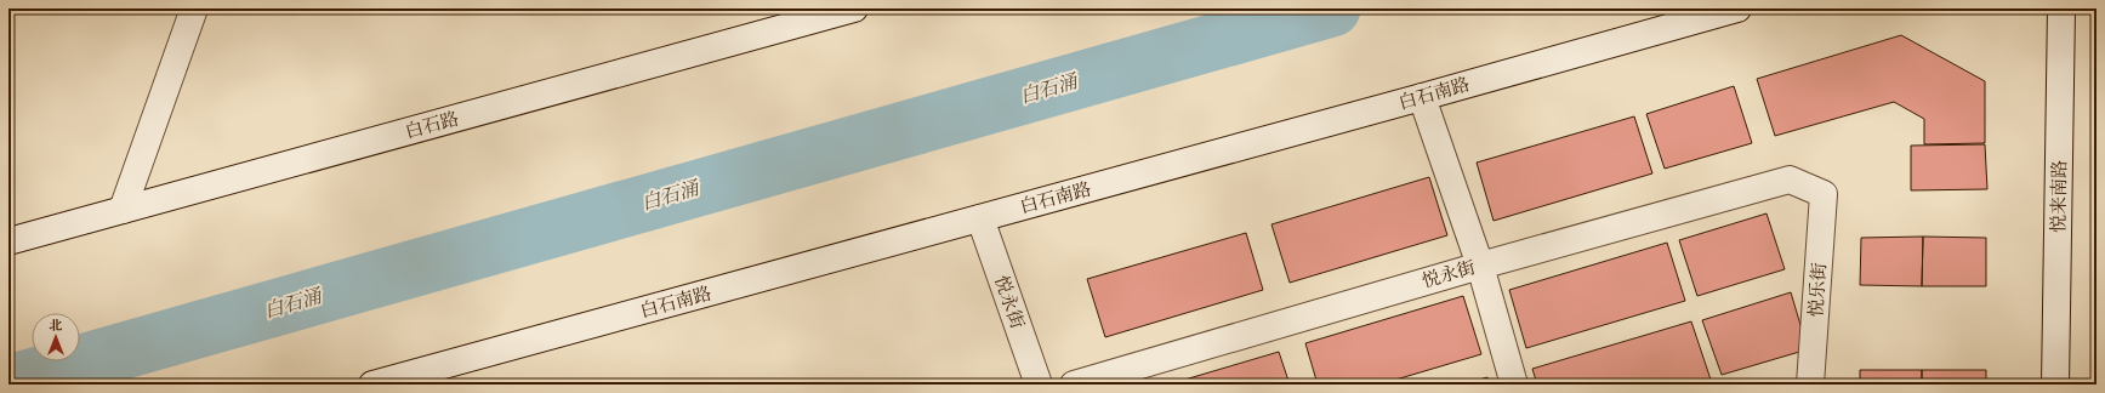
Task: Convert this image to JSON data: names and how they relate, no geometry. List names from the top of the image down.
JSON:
{
  "streets": {
    "street": [
      "白石南路",
      "白石路",
      "悦来南路",
      "悦永街",
      "悦乐街"
    ]
  },
  "crossings": [
    ["白石南路", "悦永街"],
    ["悦永街", "悦乐街"]
  ],
  "water": ["白石涌"],
  "north": "top"
}
